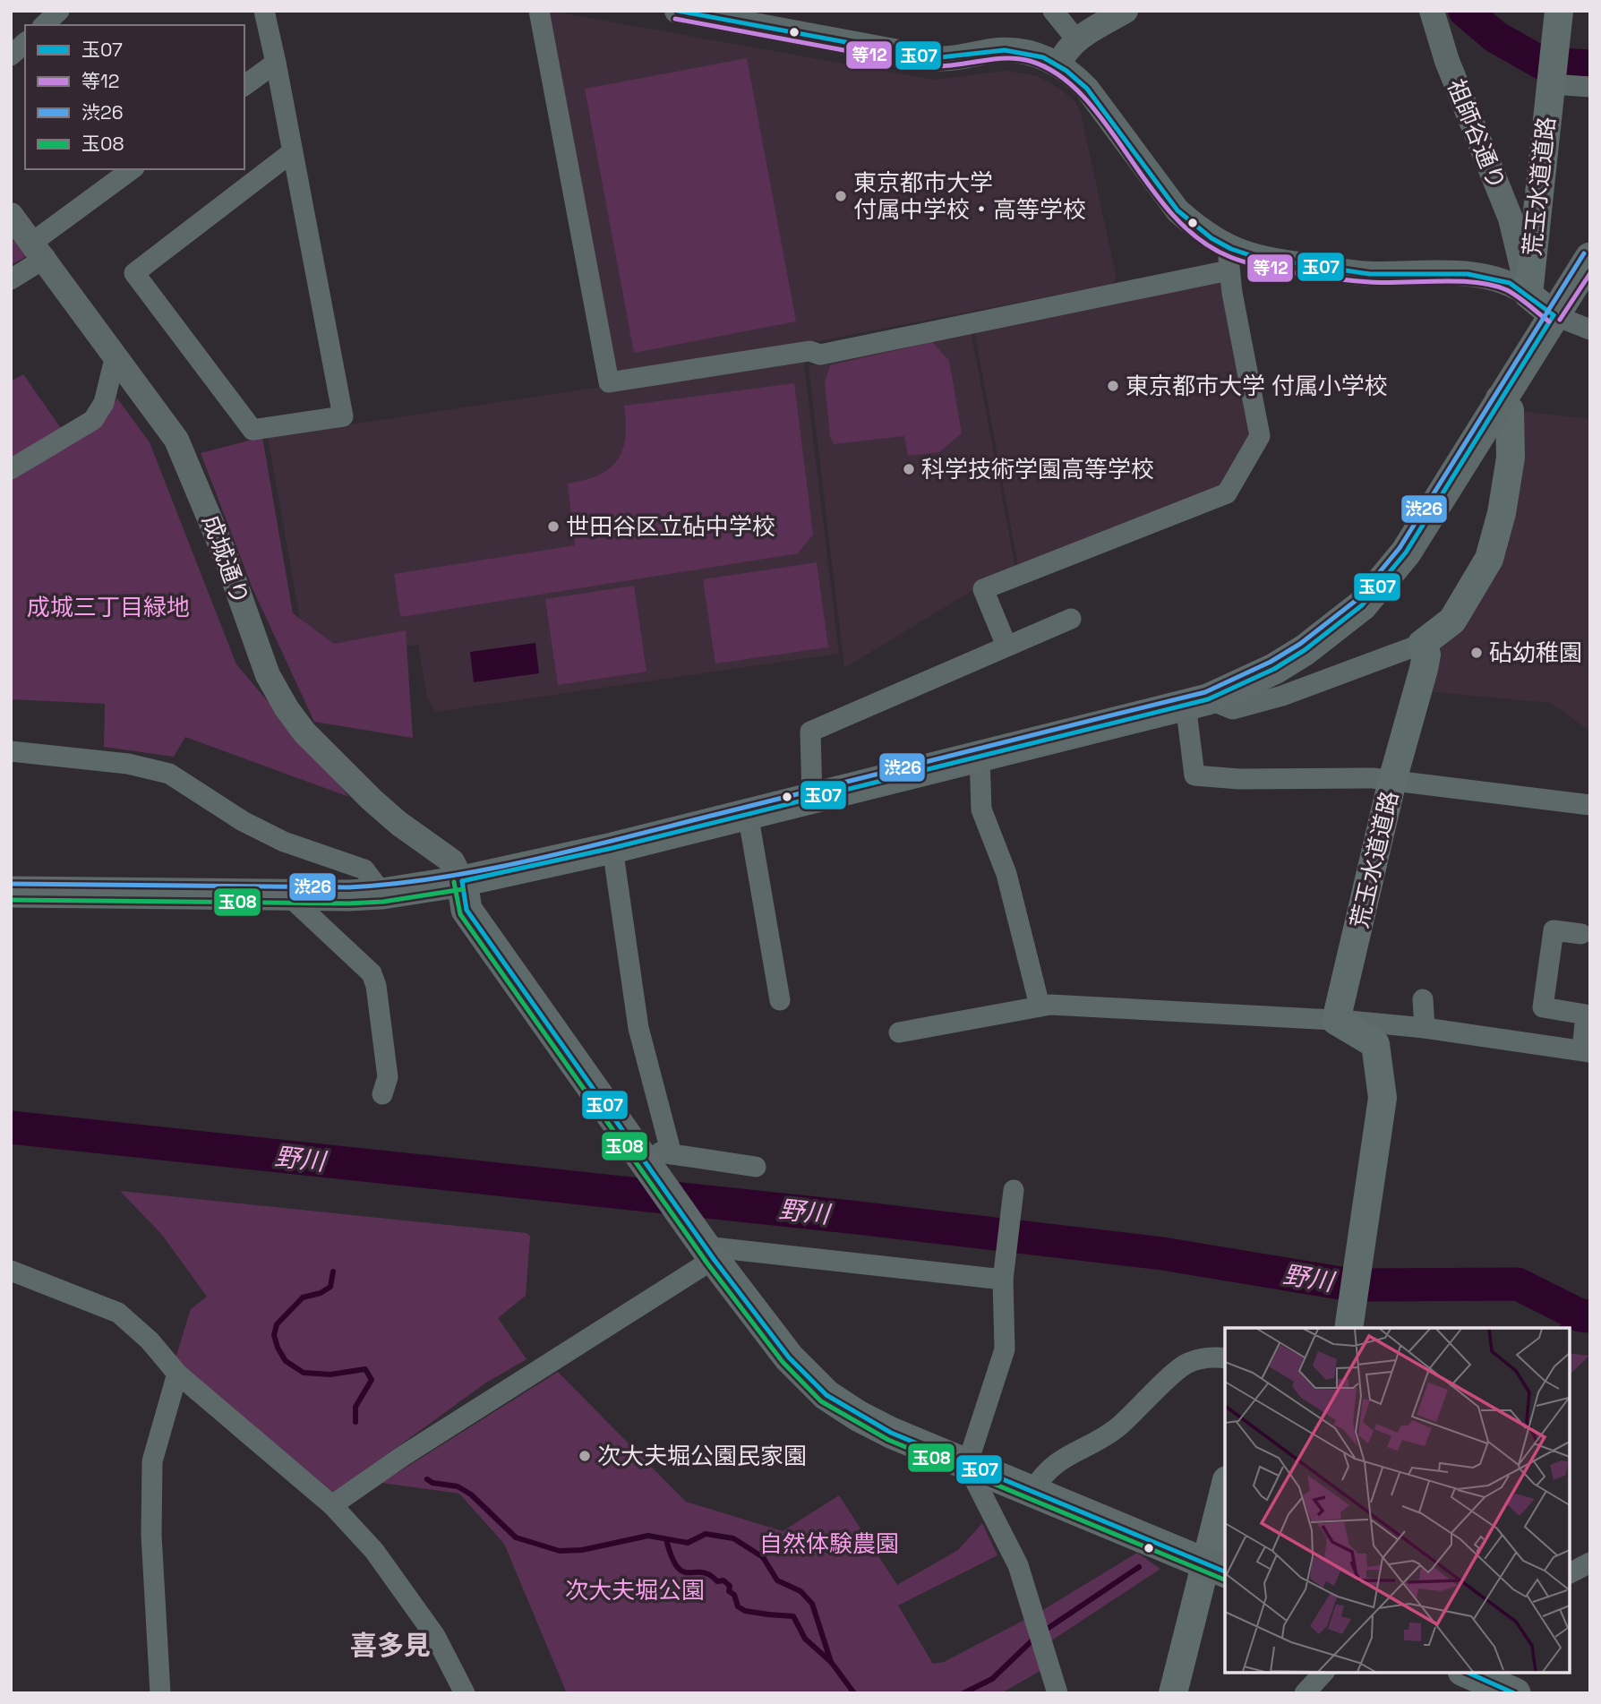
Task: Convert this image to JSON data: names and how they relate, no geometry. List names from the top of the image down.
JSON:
{
  "streets": {
    "main road": ["荒玉水道道路"],
    "street": ["祖師谷通り", "成城通り"]
  },
  "crossings": [
    ["祖師谷通り", "荒玉水道道路"]
  ],
  "districts": ["喜多見"],
  "water": ["野川"],
  "parks": ["成城三丁目緑地", "自然体験農園", "次大夫堀公園"],
  "places": [
    "東京都市大学 付属中学校・高等学校",
    "東京都市大学 付属小学校",
    "科学技術学園高等学校",
    "世田谷区立砧中学校",
    "砧幼稚園",
    "次大夫堀公園民家園"
  ],
  "lines": [
    "transit line 玉07",
    "transit line 等12",
    "transit line 渋26",
    "transit line 玉08"
  ],
  "legend": [
    "玉07",
    "等12",
    "渋26",
    "玉08"
  ]
}
